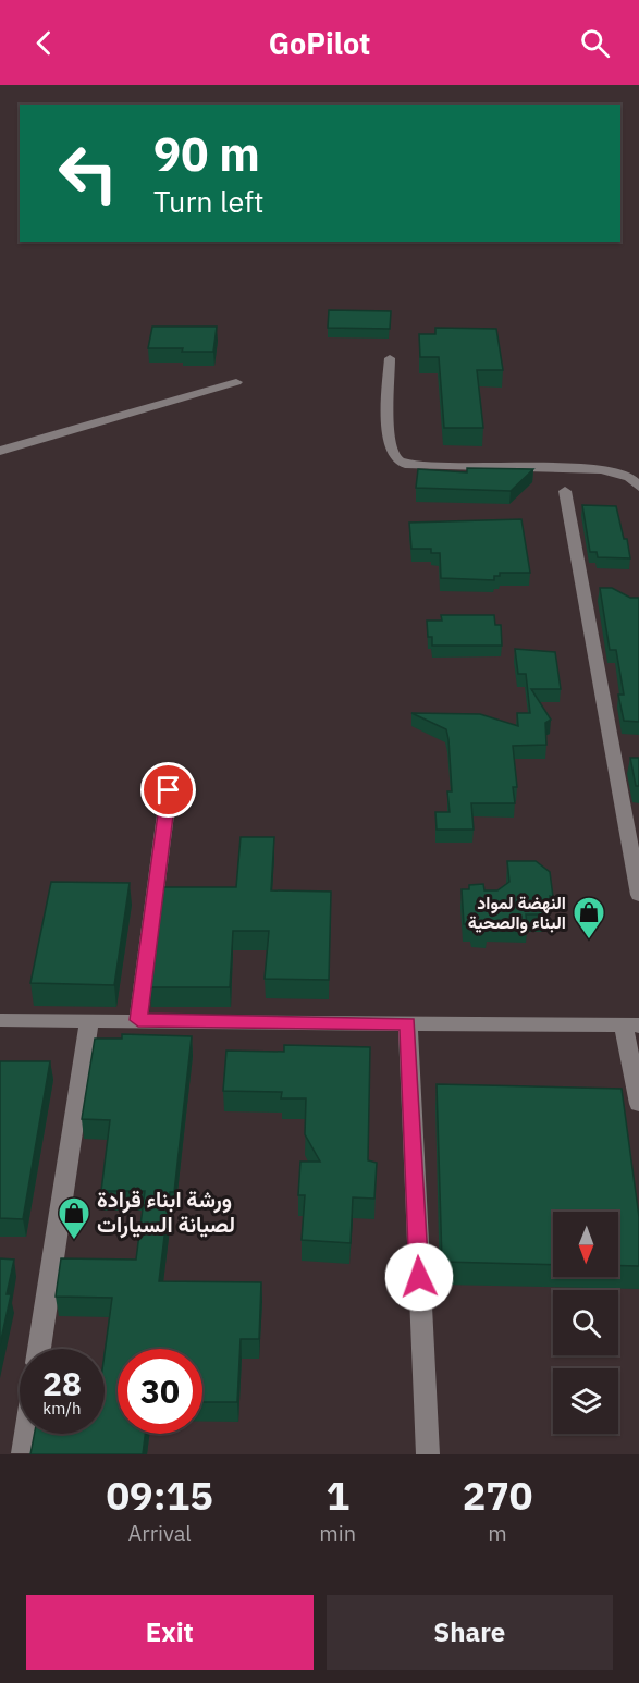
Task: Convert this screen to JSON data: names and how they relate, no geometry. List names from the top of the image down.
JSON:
{
  "places": {
    "shop": ["النهضة لمواد البناء والصحية", "ورشة ابناء قرادة لصيانة السيارات"]
  },
  "north": "bottom",
  "page": {
    "header": "GoPilot",
    "turn": ["90 m", "Turn left"],
    "speed": "28 km/h",
    "limit": "30",
    "eta": [
      "09:15",
      "Arrival",
      "1",
      "min",
      "270",
      "m"
    ],
    "buttons": ["Exit", "Share"]
  }
}
